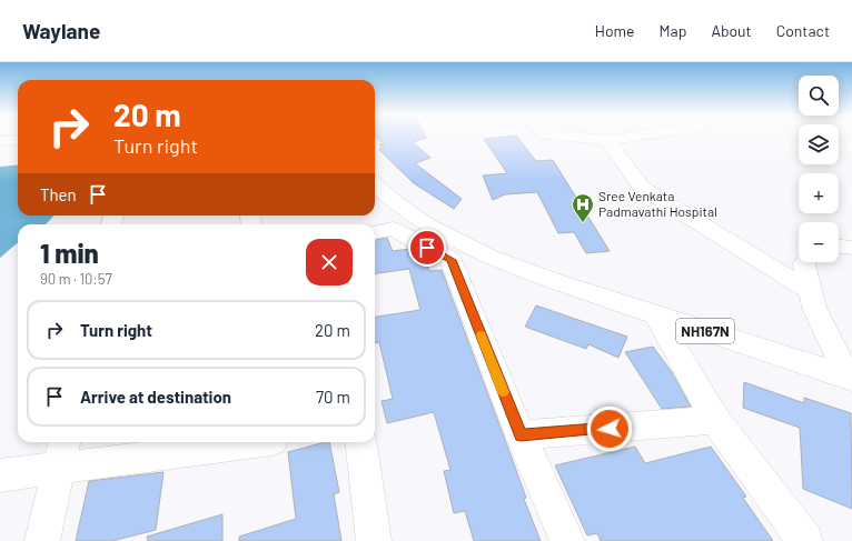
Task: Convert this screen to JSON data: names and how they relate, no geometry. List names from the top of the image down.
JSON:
{
  "streets": {
    "main road": ["NH167N"]
  },
  "places": {
    "hospital": ["Sree Venkata Padmavathi Hospital"]
  },
  "page": {
    "header": "Waylane",
    "nav": [
      "Home",
      "Map",
      "About",
      "Contact"
    ],
    "map_buttons": ["+", "−"],
    "turn": ["20 m", "Turn right"],
    "then": "Then",
    "heading": ["1 min", "90 m · 10:57"],
    "list": [
      {
        "name": "Turn right",
        "value": "20 m"
      },
      {
        "name": "Arrive at destination",
        "value": "70 m"
      }
    ]
  }
}
